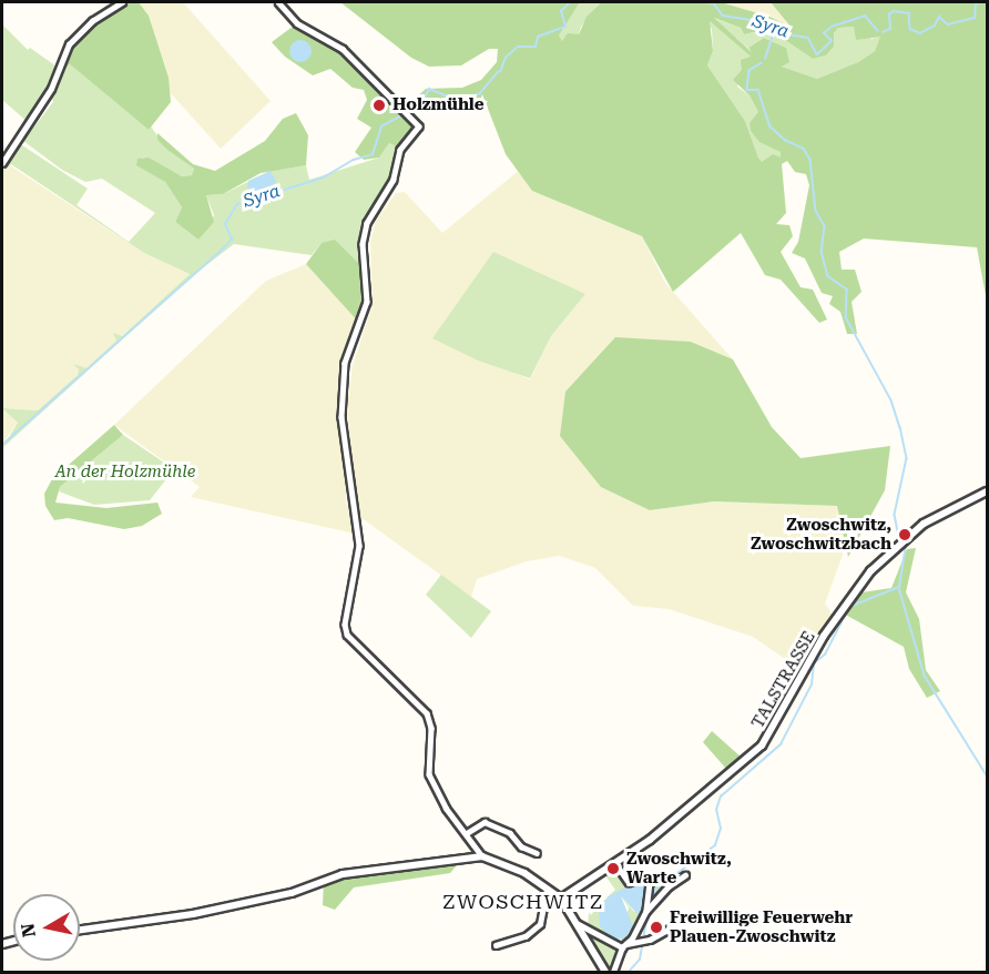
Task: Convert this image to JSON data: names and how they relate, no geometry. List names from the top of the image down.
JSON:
{
  "streets": {
    "street": ["TALSTRASSE"]
  },
  "districts": ["ZWOSCHWITZ"],
  "water": ["Syra"],
  "parks": ["An der Holzmühle"],
  "places": [
    "Holzmühle",
    "Zwoschwitz, Zwoschwitzbach",
    "Zwoschwitz, Warte",
    "Freiwillige Feuerwehr Plauen-Zwoschwitz"
  ],
  "north": "left"
}
